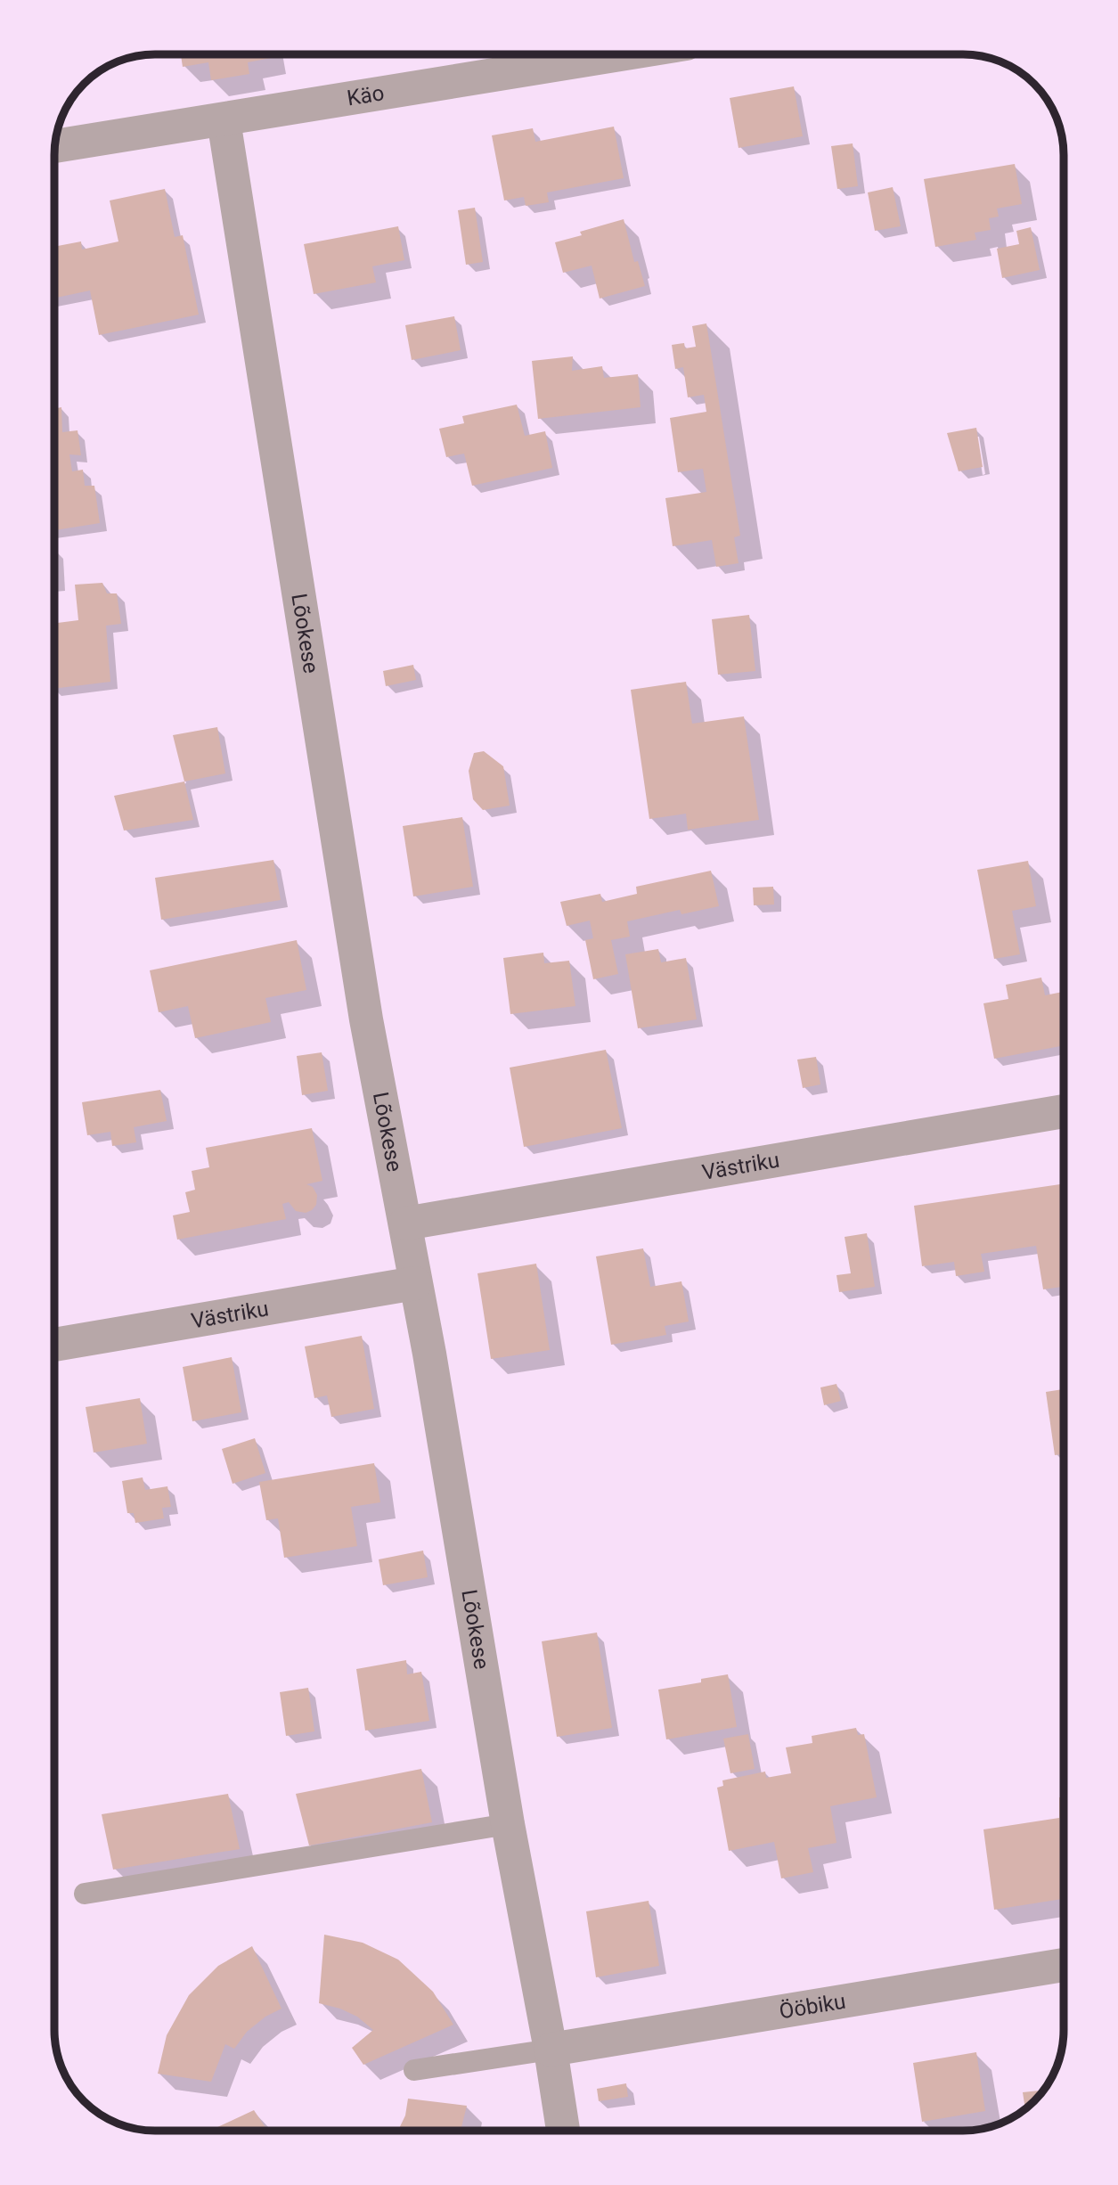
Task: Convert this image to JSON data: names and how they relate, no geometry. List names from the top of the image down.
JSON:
{
  "streets": {
    "street": [
      "Käo",
      "Lõokese",
      "Västriku",
      "Ööbiku"
    ]
  },
  "crossings": [
    ["Käo", "Lõokese"],
    ["Lõokese", "Västriku"],
    ["Lõokese", "Ööbiku"]
  ]
}
